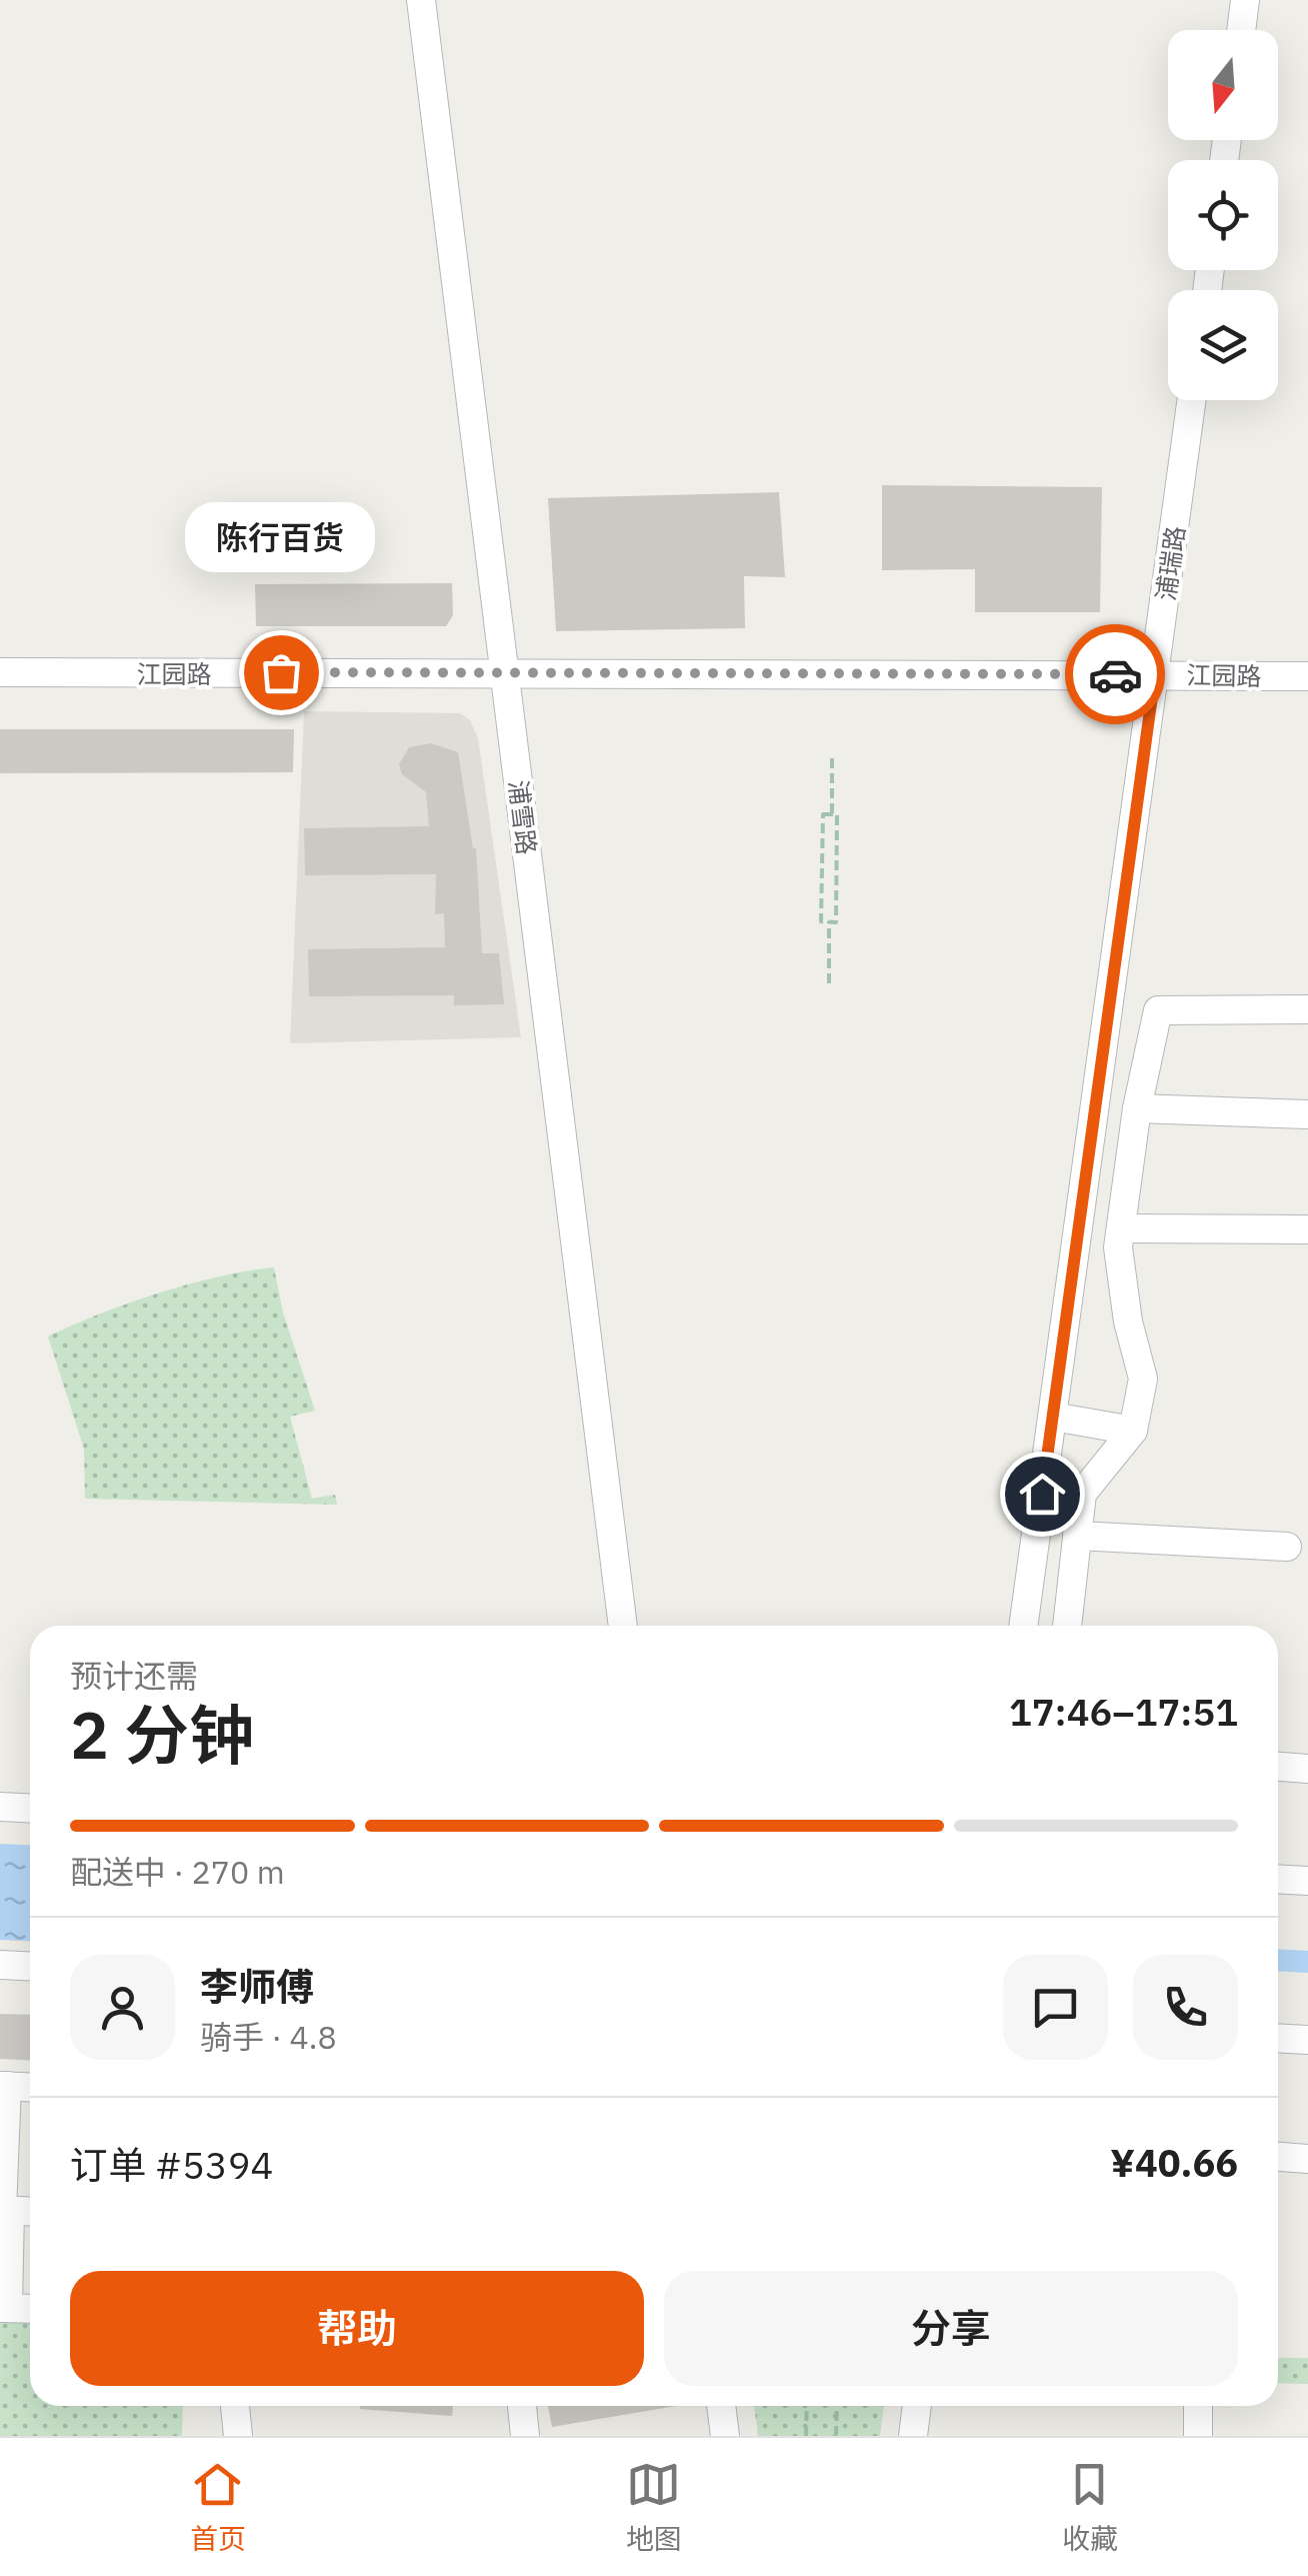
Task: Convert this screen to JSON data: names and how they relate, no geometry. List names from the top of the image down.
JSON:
{
  "streets": {
    "street": ["浦瑞路", "江园路", "浦雪路"]
  },
  "crossings": [
    ["浦瑞路", "江园路"],
    ["江园路", "浦雪路"]
  ],
  "places": ["陈行百货"],
  "north": "bottom",
  "page": {
    "bubble": "陈行百货",
    "heading": ["2 分钟", "预计还需", "17:46–17:51"],
    "panel": [
      "李师傅",
      "骑手 · 4.8",
      "订单 #5394",
      "¥40.66"
    ],
    "bar": "配送中 · 270 m",
    "buttons": ["帮助", "分享"],
    "tabs": ["首页", "地图", "收藏"]
  }
}
